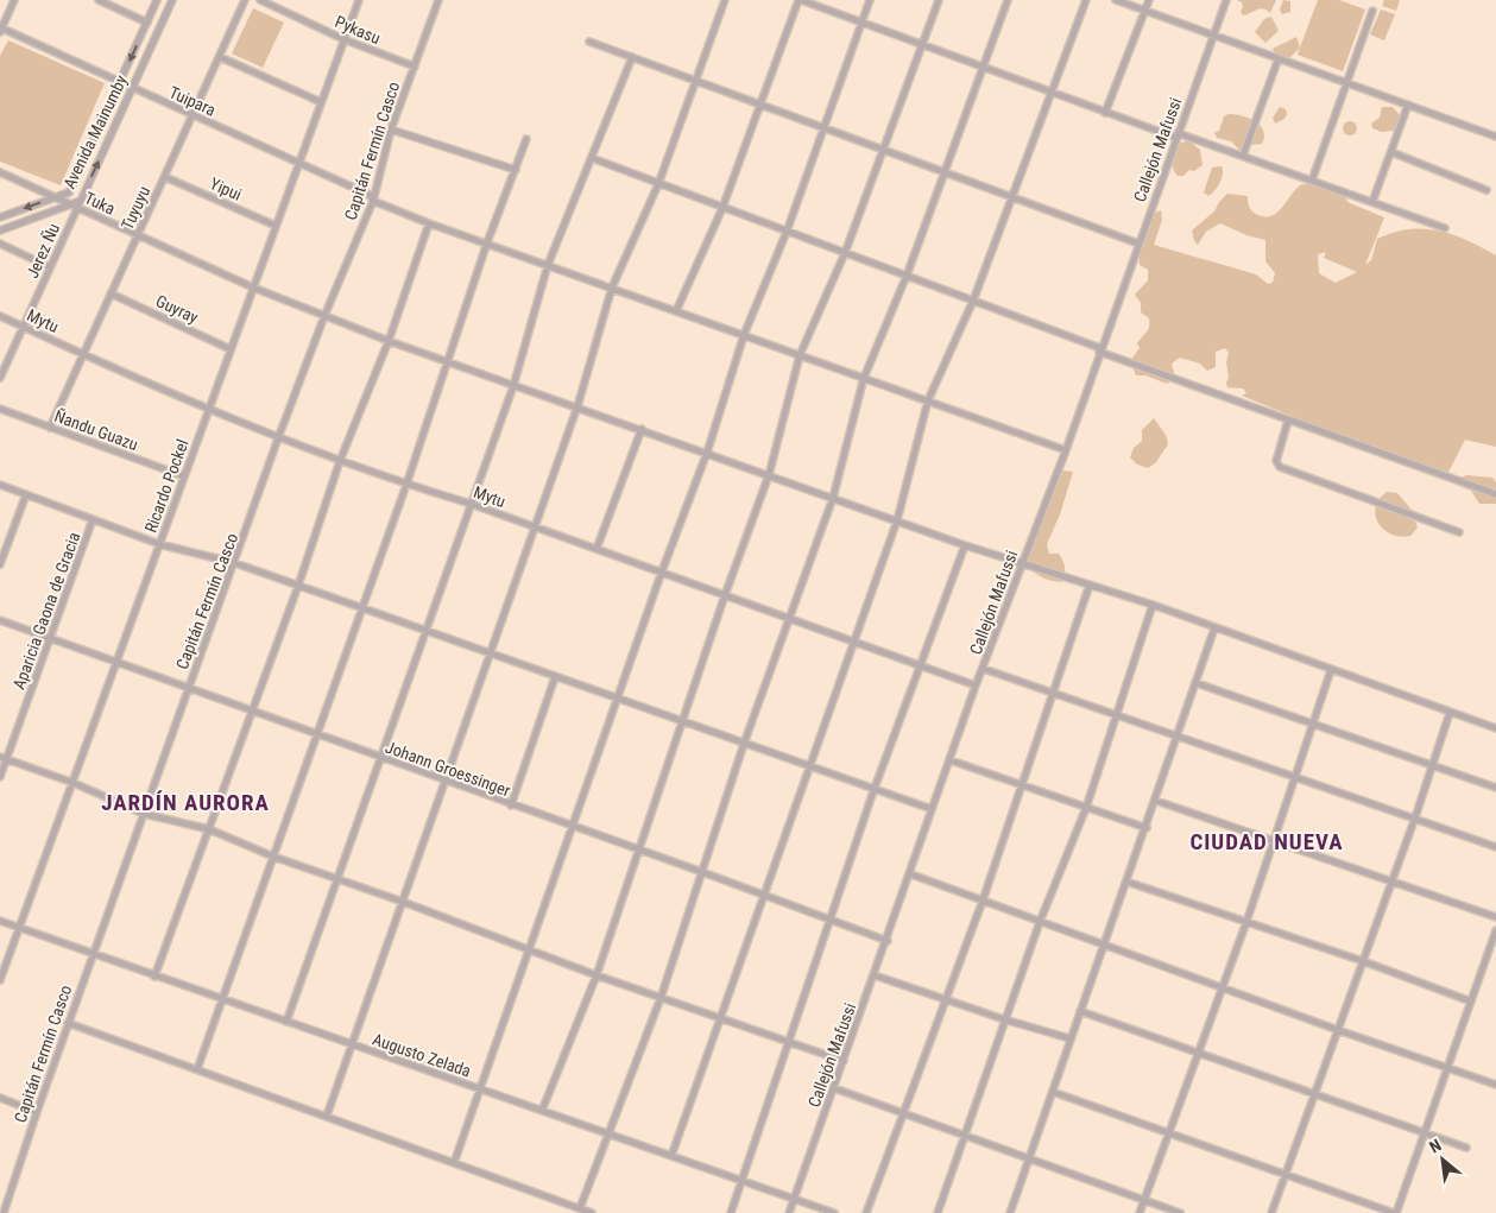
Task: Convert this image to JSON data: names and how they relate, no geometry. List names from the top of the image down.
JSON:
{
  "streets": {
    "street": [
      "Pykasu",
      "Tuipara",
      "Avenida Mainumby",
      "Callejón Mafussi",
      "Capitán Fermín Casco",
      "Yipui",
      "Tuka",
      "Tuyuyu",
      "Jerez Ñu",
      "Guyray",
      "Mytu",
      "Ñandu Guazu",
      "Ricardo Pockel",
      "Aparicia Gaona de Gracia",
      "Johann Groessinger",
      "Augusto Zelada"
    ]
  },
  "crossings": [
    ["Pykasu", "Capitán Fermín Casco"],
    ["Pykasu", "Ricardo Pockel"],
    ["Tuipara", "Avenida Mainumby"],
    ["Tuipara", "Callejón Mafussi"],
    ["Tuipara", "Capitán Fermín Casco"],
    ["Tuipara", "Tuyuyu"],
    ["Tuipara", "Ricardo Pockel"],
    ["Avenida Mainumby", "Tuka"],
    ["Avenida Mainumby", "Jerez Ñu"],
    ["Callejón Mafussi", "Tuka"],
    ["Callejón Mafussi", "Mytu"],
    ["Callejón Mafussi", "Johann Groessinger"],
    ["Callejón Mafussi", "Augusto Zelada"],
    ["Capitán Fermín Casco", "Tuka"],
    ["Capitán Fermín Casco", "Mytu"],
    ["Capitán Fermín Casco", "Johann Groessinger"],
    ["Capitán Fermín Casco", "Augusto Zelada"],
    ["Yipui", "Tuyuyu"],
    ["Yipui", "Ricardo Pockel"],
    ["Tuka", "Tuyuyu"],
    ["Tuka", "Jerez Ñu"],
    ["Tuka", "Ricardo Pockel"],
    ["Tuyuyu", "Guyray"],
    ["Tuyuyu", "Mytu"],
    ["Tuyuyu", "Ñandu Guazu"],
    ["Jerez Ñu", "Mytu"],
    ["Guyray", "Ricardo Pockel"],
    ["Mytu", "Ricardo Pockel"],
    ["Ñandu Guazu", "Ricardo Pockel"],
    ["Ricardo Pockel", "Johann Groessinger"],
    ["Ricardo Pockel", "Augusto Zelada"],
    ["Aparicia Gaona de Gracia", "Johann Groessinger"]
  ],
  "districts": ["JARDÍN AURORA", "CIUDAD NUEVA"],
  "north": "top left"
}
